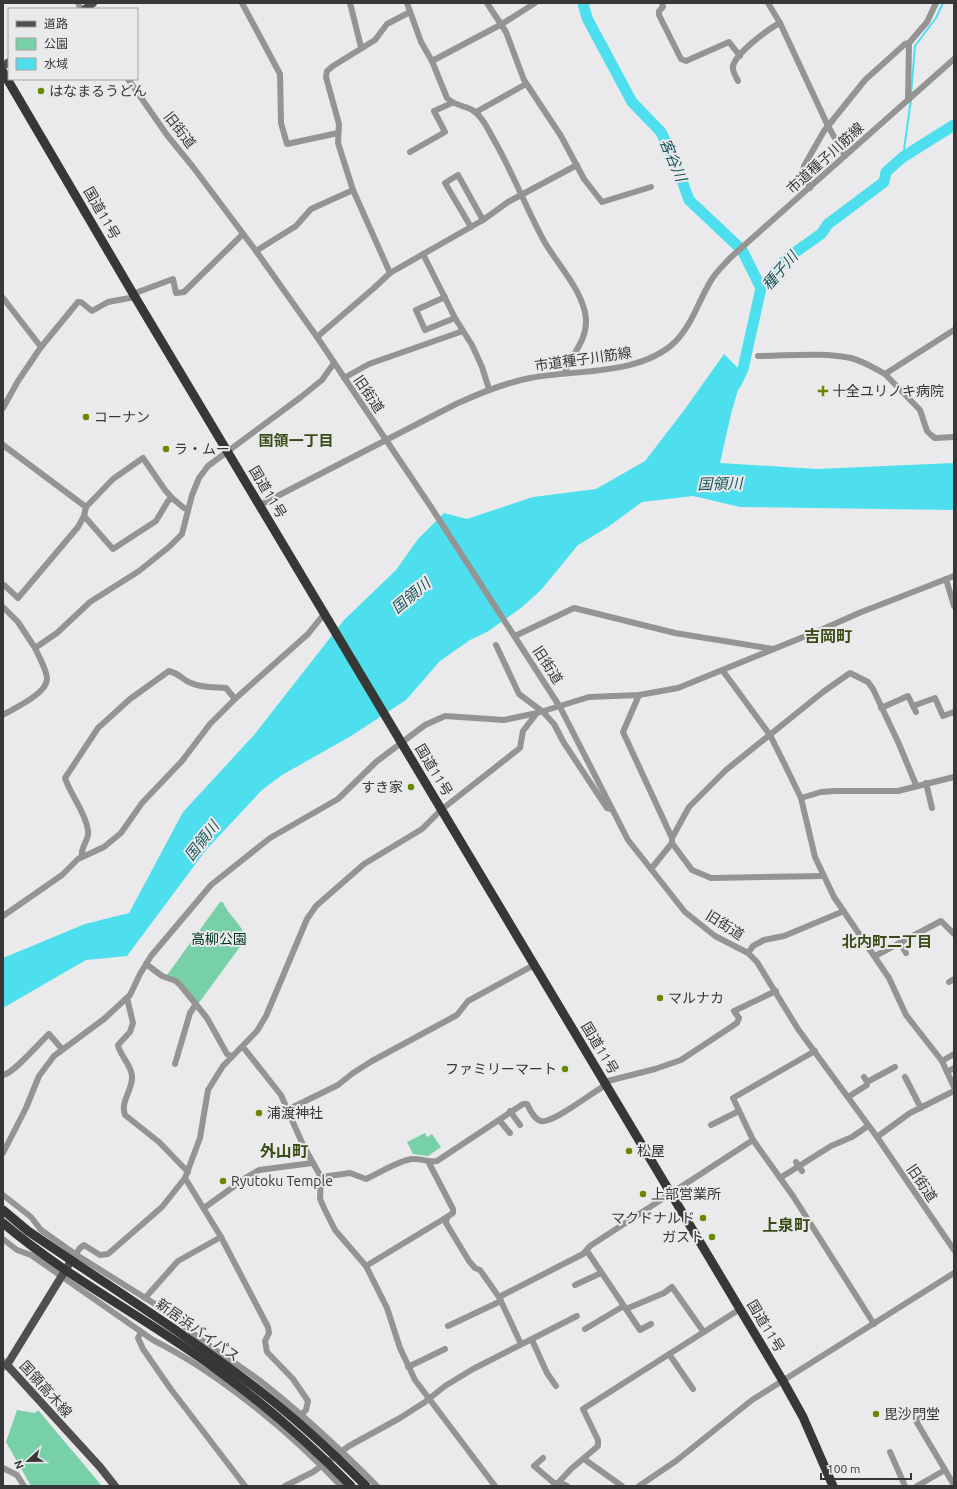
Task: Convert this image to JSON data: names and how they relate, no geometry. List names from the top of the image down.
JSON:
{
  "streets": {
    "highway": ["国道11号", "新居浜バイパス"],
    "main road": ["国領高木線"],
    "street": ["旧街道", "市道種子川筋線"]
  },
  "crossings": [
    ["旧街道", "市道種子川筋線"],
    ["市道種子川筋線", "国道11号"],
    ["新居浜バイパス", "国領高木線"]
  ],
  "districts": [
    "国領一丁目",
    "吉岡町",
    "北内町二丁目",
    "外山町",
    "上泉町"
  ],
  "water": ["客谷川", "種子川", "国領川"],
  "parks": ["高柳公園"],
  "places": {
    "other": [
      "はなまるうどん",
      "コーナン",
      "ラ・ムー",
      "すき家",
      "マルナカ",
      "ファミリーマート",
      "浦渡神社",
      "松屋",
      "Ryutoku Temple",
      "上部営業所",
      "マクドナルド",
      "ガスト",
      "毘沙門堂"
    ],
    "health": ["十全ユリノキ病院"]
  },
  "legend": ["道路", "公園", "水域"],
  "scale_bar": "100 m",
  "north": "left"
}
